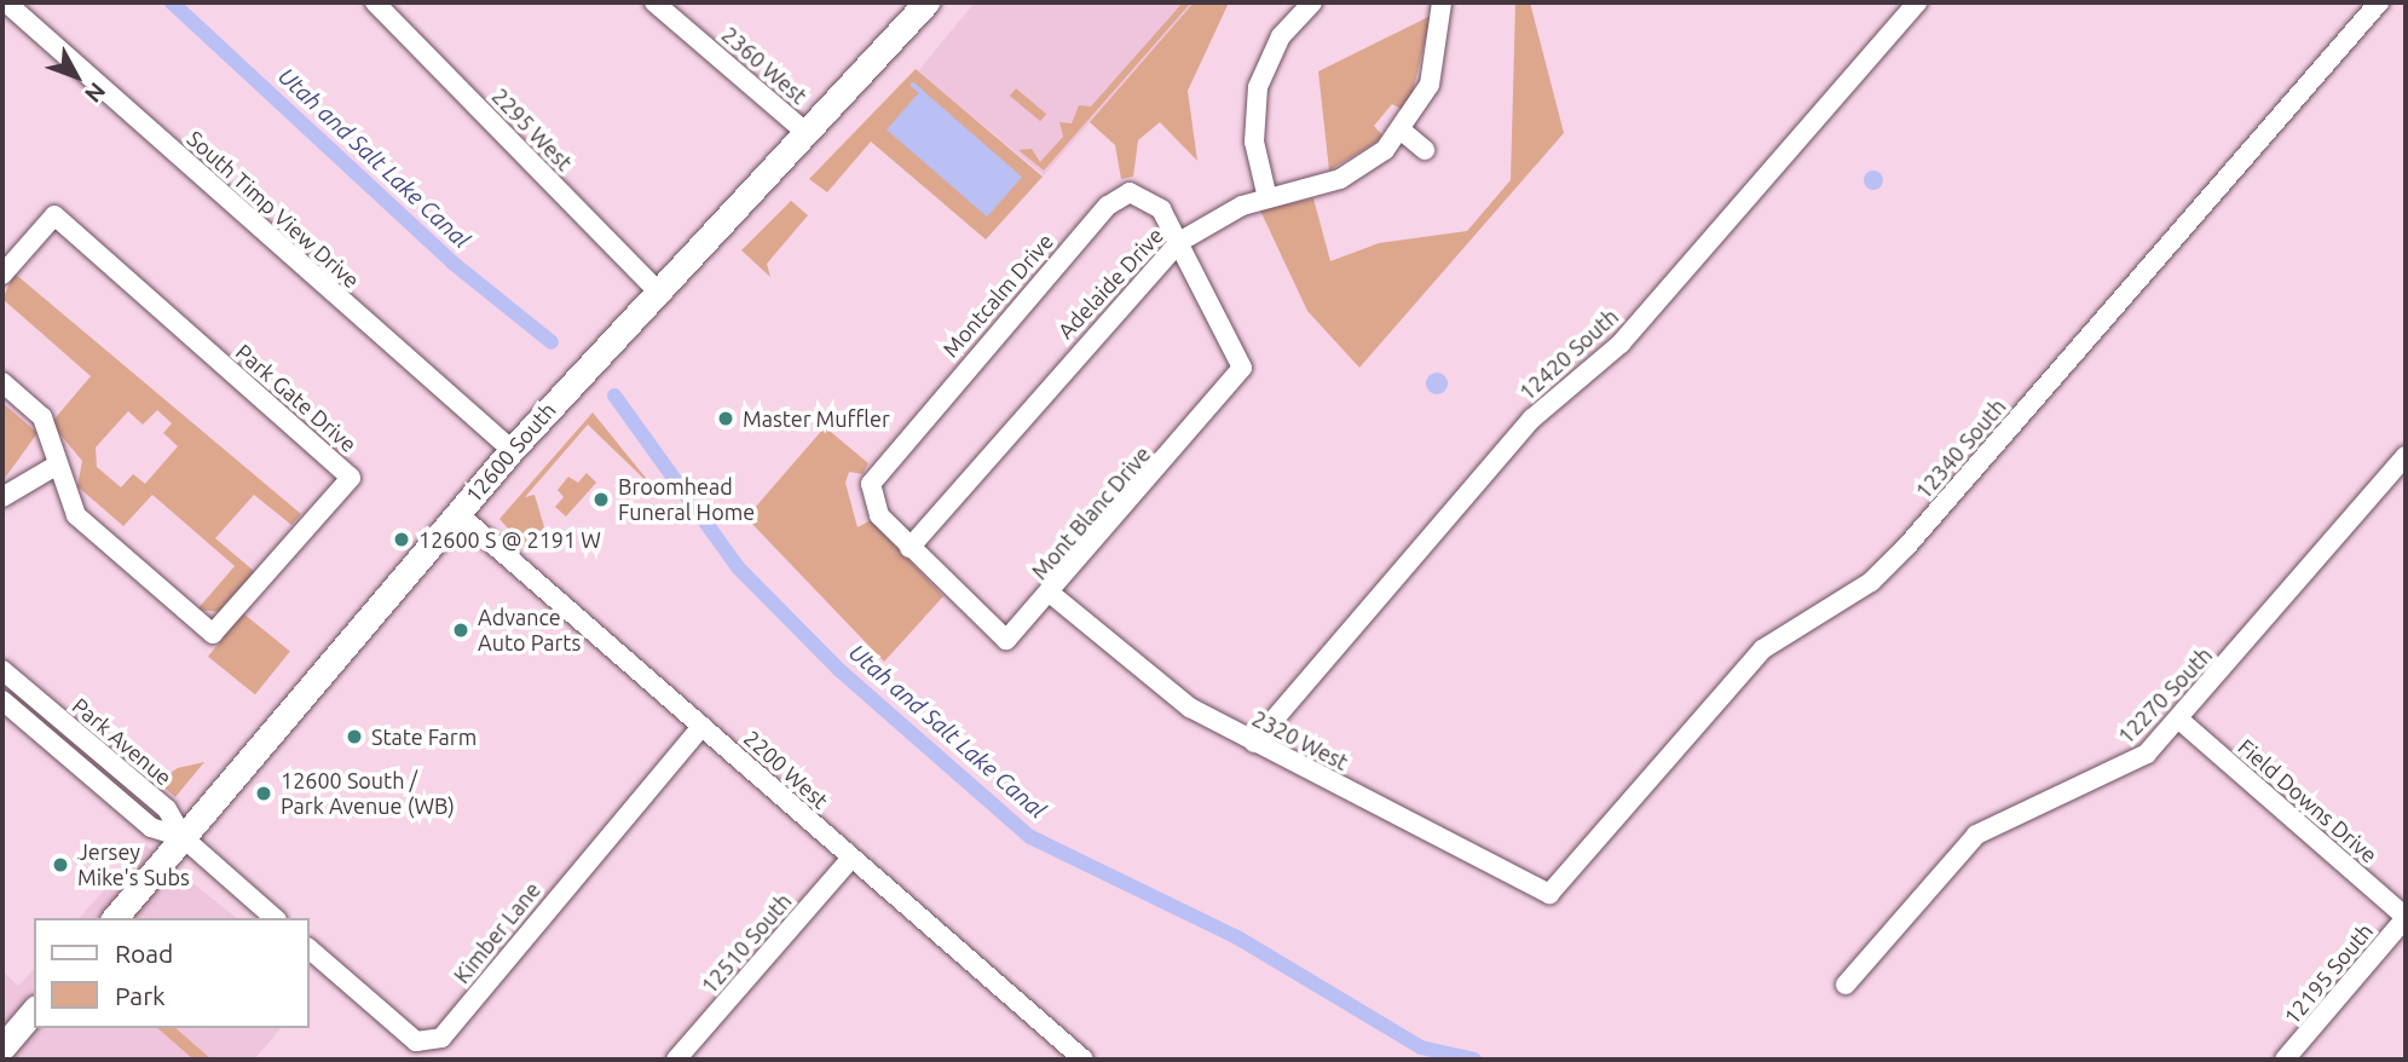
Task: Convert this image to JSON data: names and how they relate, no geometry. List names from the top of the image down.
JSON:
{
  "streets": {
    "main road": ["12600 South"],
    "street": [
      "2360 West",
      "2295 West",
      "South Timp View Drive",
      "Adelaide Drive",
      "Montcalm Drive",
      "12420 South",
      "Park Gate Drive",
      "12340 South",
      "Mont Blanc Drive",
      "12270 South",
      "2320 West",
      "Park Avenue",
      "2200 West",
      "Field Downs Drive",
      "Kimber Lane",
      "12510 South",
      "12195 South"
    ]
  },
  "crossings": [
    ["2360 West", "12600 South"],
    ["2295 West", "12600 South"],
    ["South Timp View Drive", "12600 South"],
    ["Adelaide Drive", "Montcalm Drive"],
    ["Adelaide Drive", "Mont Blanc Drive"],
    ["Montcalm Drive", "Mont Blanc Drive"],
    ["12420 South", "2320 West"],
    ["12340 South", "2320 West"],
    ["12600 South", "Park Avenue"],
    ["12600 South", "2200 West"],
    ["Mont Blanc Drive", "2320 West"],
    ["12270 South", "Field Downs Drive"],
    ["2200 West", "Kimber Lane"],
    ["2200 West", "12510 South"],
    ["Field Downs Drive", "12195 South"]
  ],
  "water": ["Utah and Salt Lake Canal"],
  "places": [
    "Master Muffler",
    "Broomhead Funeral Home",
    "12600 S @ 2191 W",
    "Advance Auto Parts",
    "State Farm",
    "12600 South / Park Avenue (WB)",
    "Jersey Mike's Subs"
  ],
  "legend": ["Road", "Park"],
  "north": "bottom right"
}
